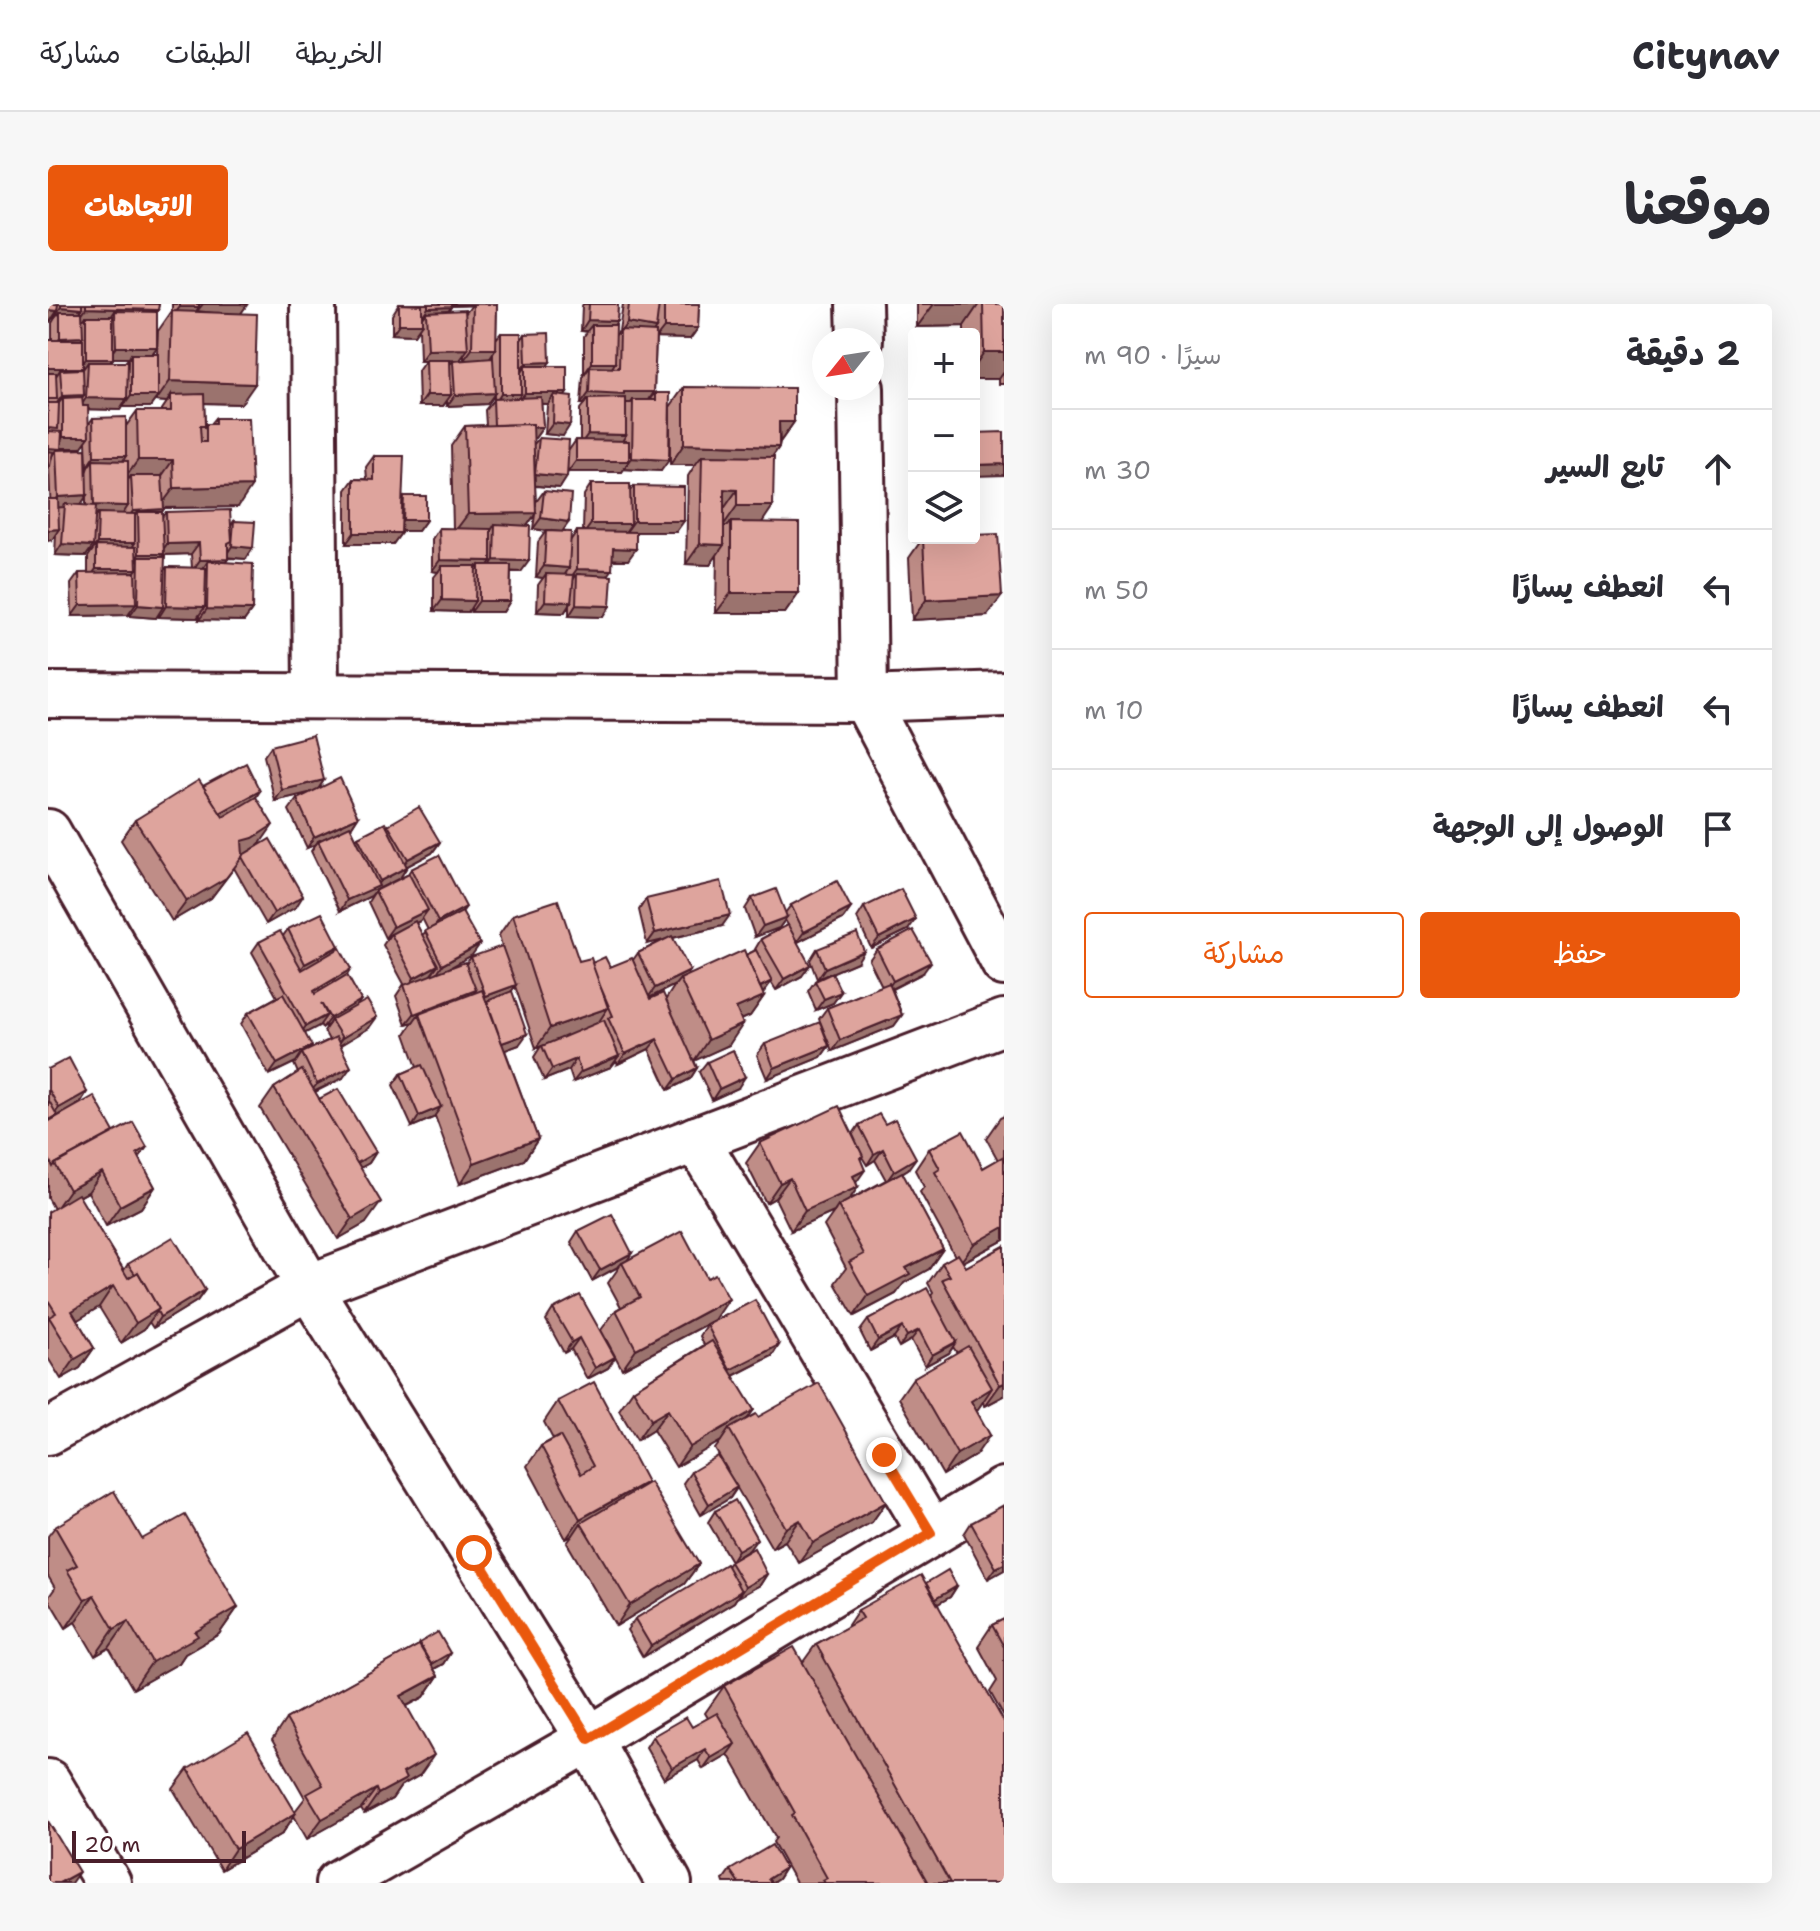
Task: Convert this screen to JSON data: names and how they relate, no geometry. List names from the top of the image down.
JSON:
{
  "scale_bar": "20 m",
  "north": "bottom left",
  "page": {
    "header": "Citynav",
    "nav": ["الخريطة", "الطبقات", "مشاركة"],
    "title": "موقعنا",
    "buttons": [
      "الاتجاهات",
      ["حفظ", "مشاركة"]
    ],
    "heading": ["2 دقيقة", "سيرًا · 90 m"],
    "map_buttons": ["+", "−"],
    "list": [
      ["تابع السير", "30 m"],
      ["انعطف يسارًا", "50 m"],
      ["انعطف يسارًا", "10 m"],
      "الوصول إلى الوجهة"
    ],
    "scale": "20 m"
  }
}
